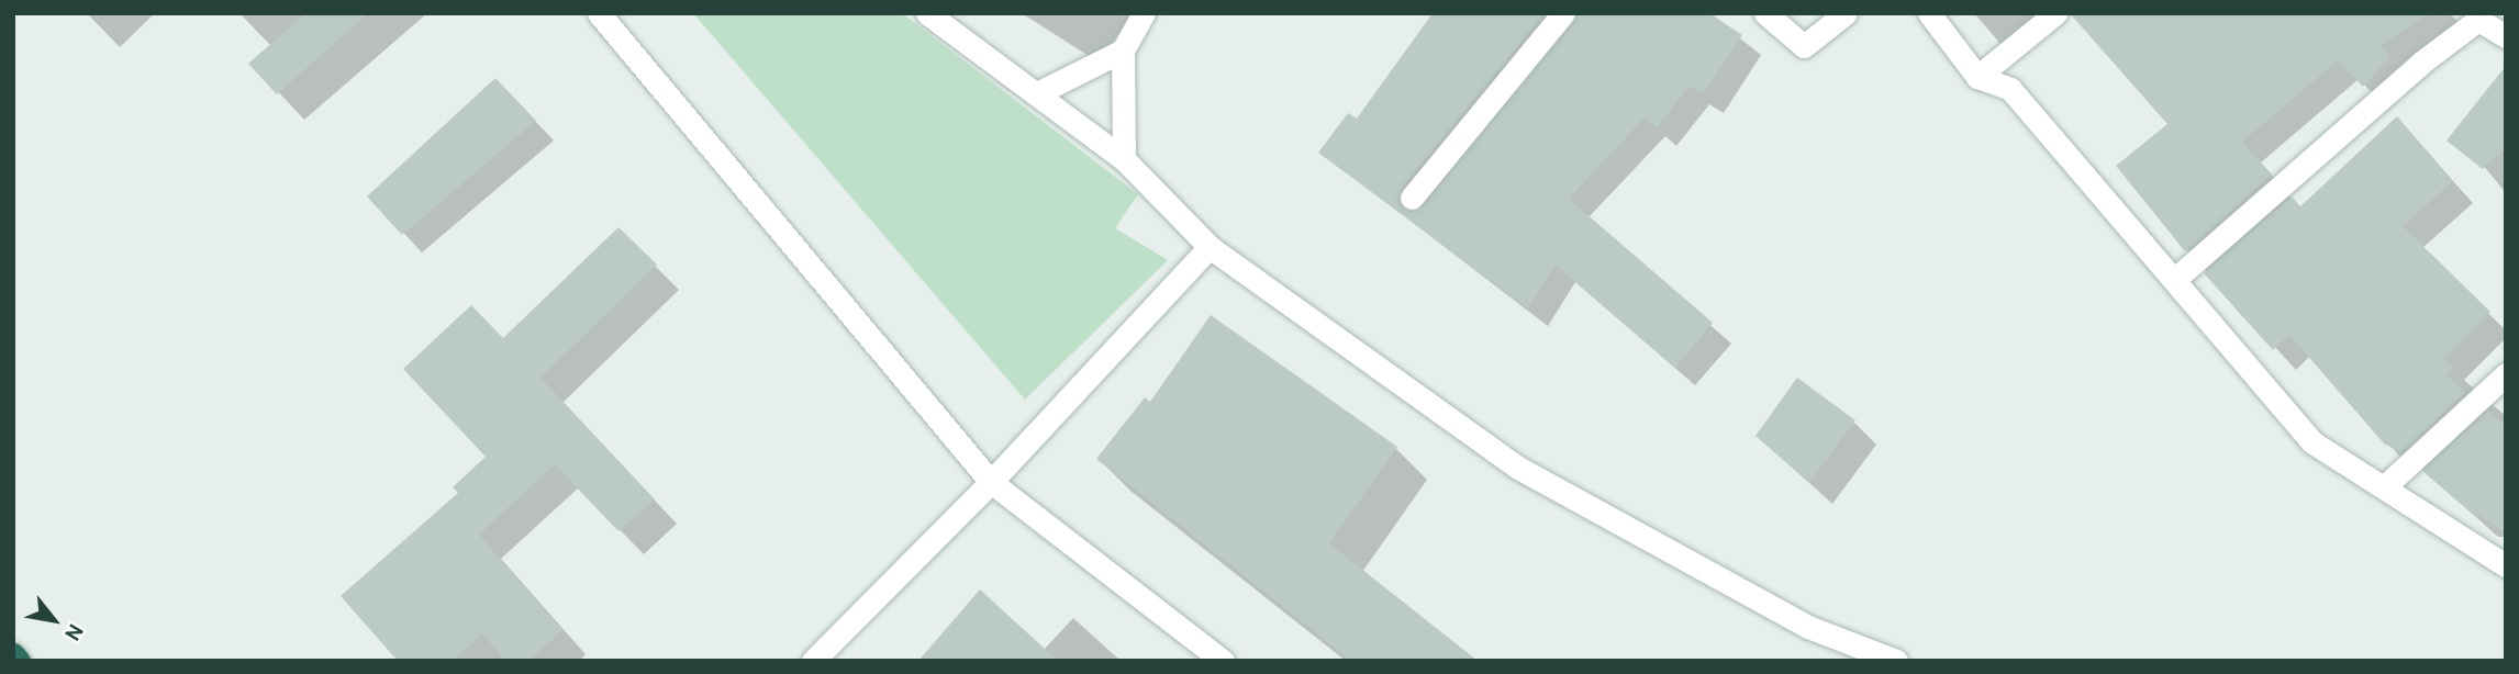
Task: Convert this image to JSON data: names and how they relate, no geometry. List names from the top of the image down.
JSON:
{
  "north": "bottom right"
}
